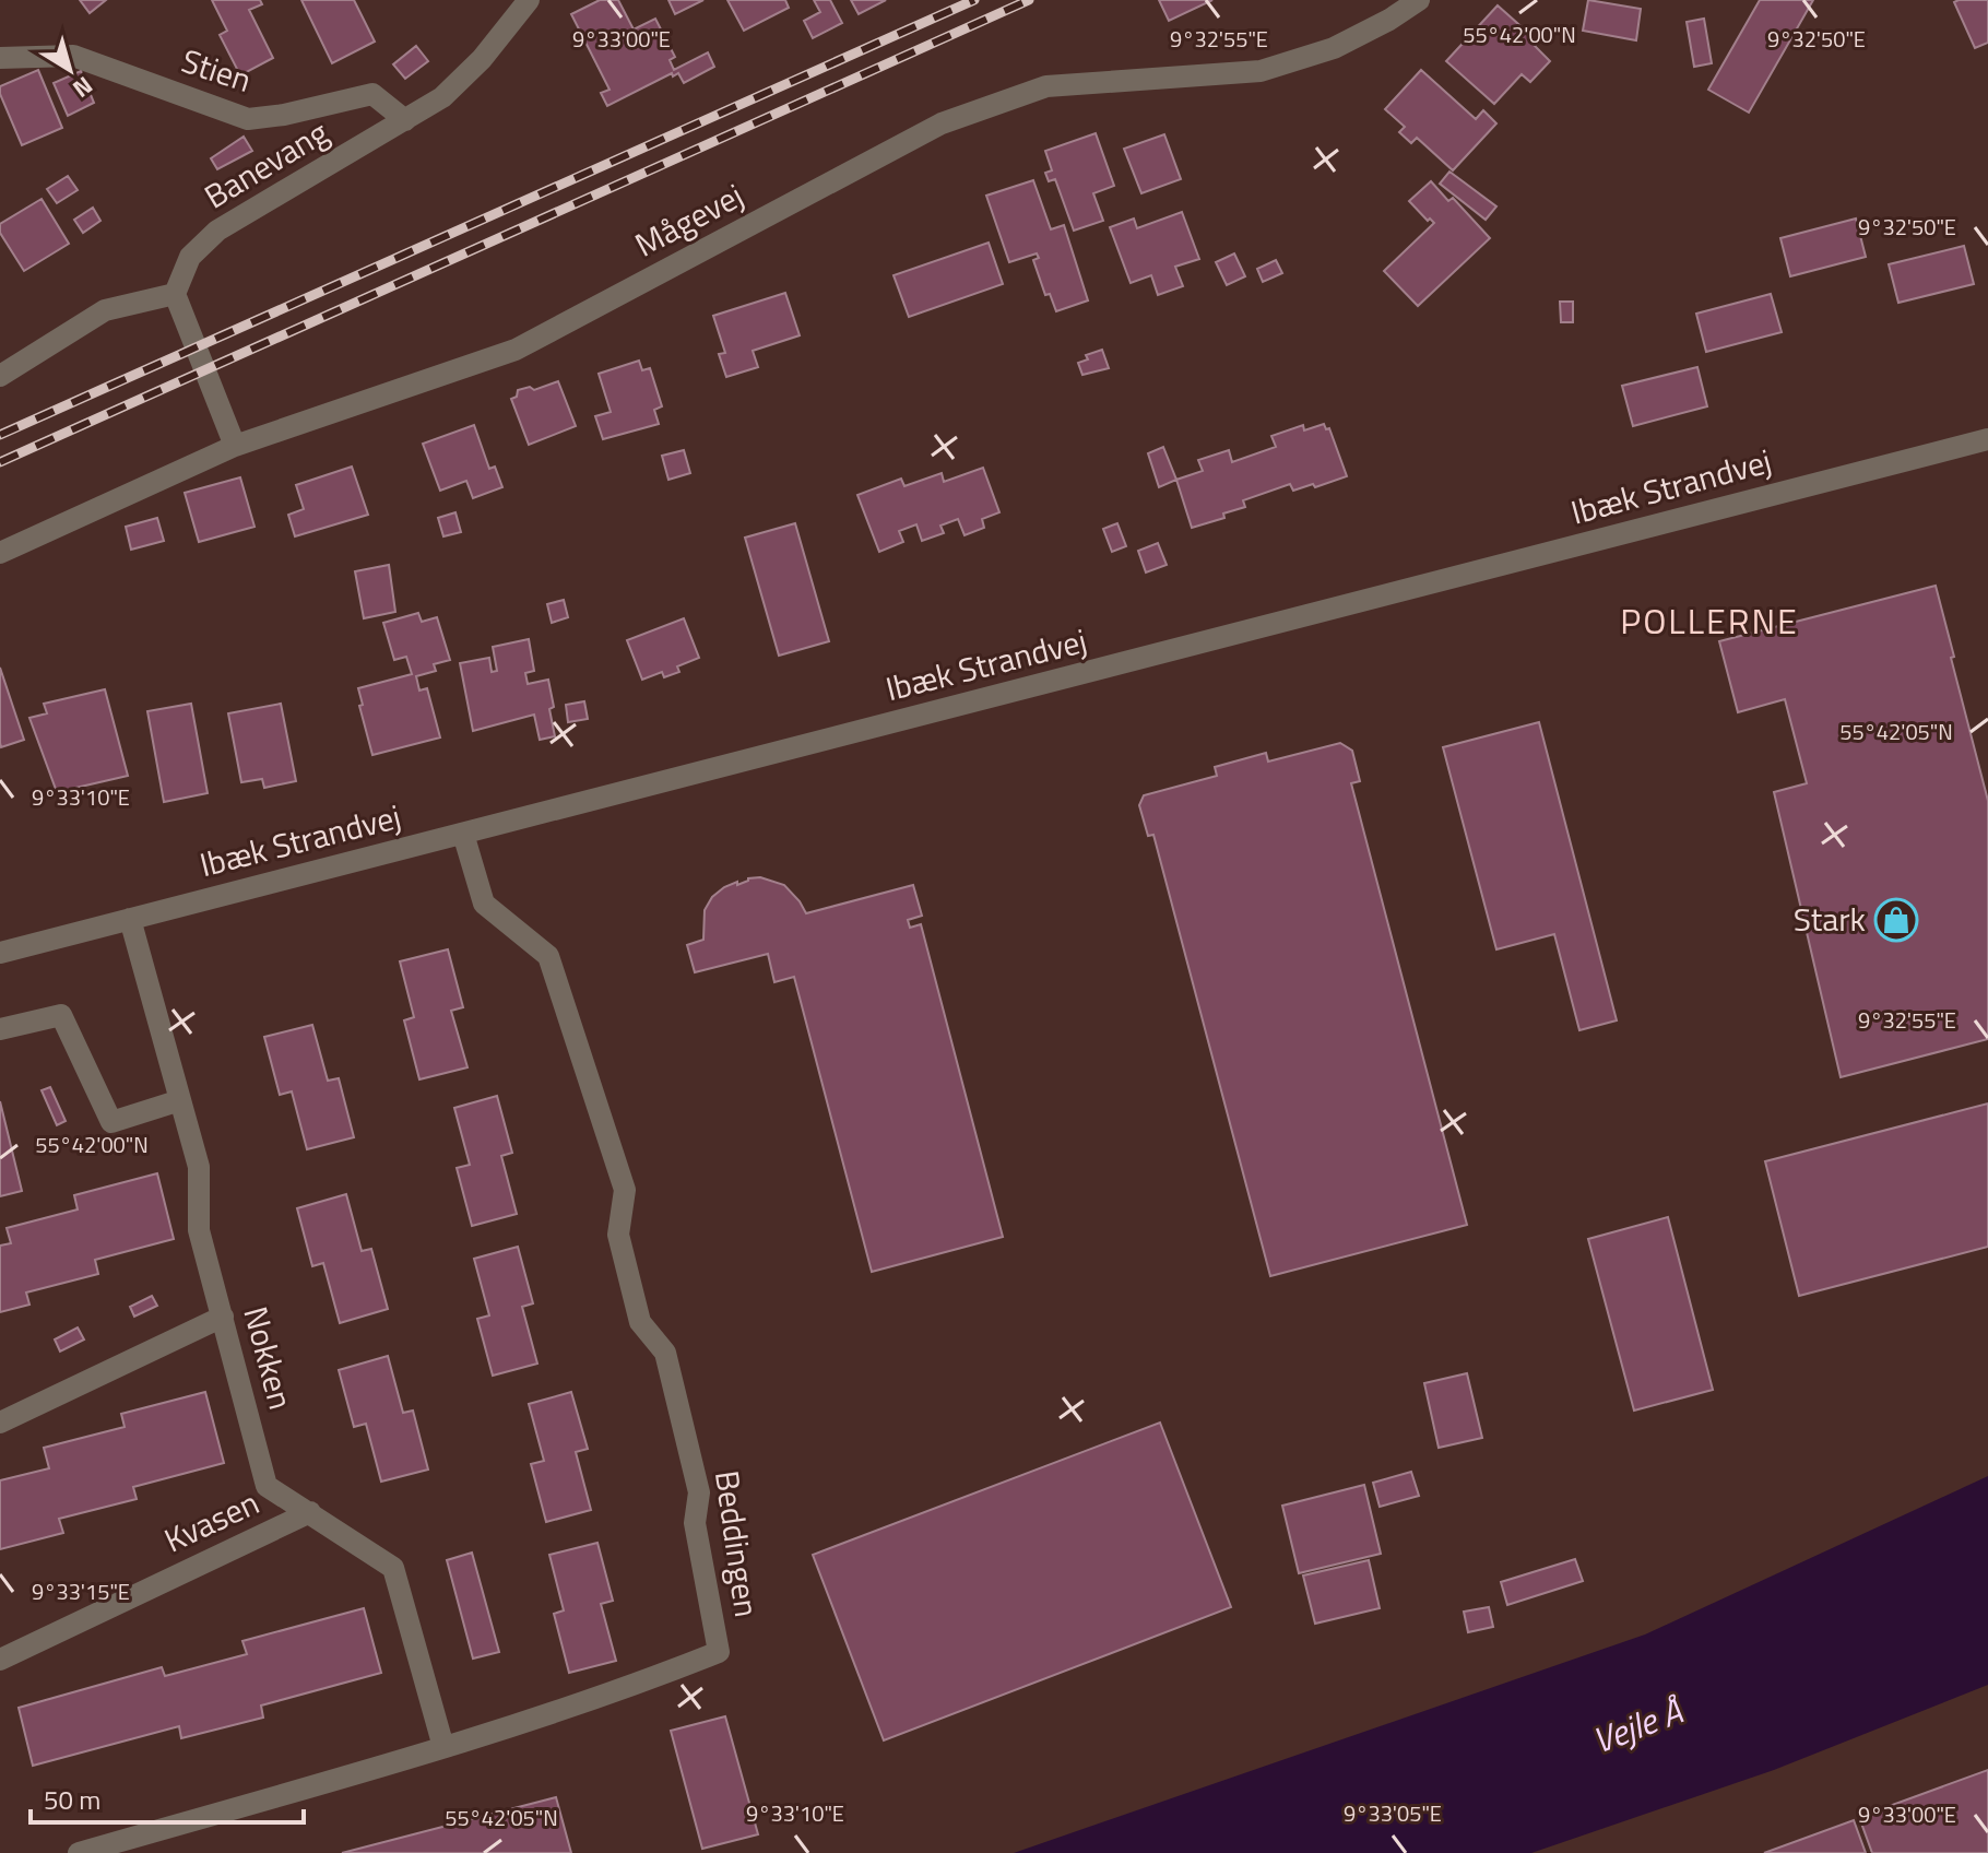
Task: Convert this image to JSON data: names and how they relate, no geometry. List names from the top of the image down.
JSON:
{
  "streets": {
    "street": [
      "Stien",
      "Banevang",
      "Mågevej",
      "Ibæk Strandvej",
      "Nokken",
      "Kvasen",
      "Beddingen"
    ]
  },
  "crossings": [
    ["Stien", "Banevang"],
    ["Ibæk Strandvej", "Nokken"],
    ["Ibæk Strandvej", "Beddingen"],
    ["Nokken", "Kvasen"],
    ["Nokken", "Beddingen"]
  ],
  "districts": ["POLLERNE"],
  "water": ["Vejle Å"],
  "places": {
    "shop": ["Stark"]
  },
  "scale_bar": "50 m",
  "north": "bottom right",
  "coordinates": [
    "55°42'00\"N",
    "9°33'00\"E",
    "9°32'55\"E",
    "9°32'50\"E",
    "55°42'05\"N",
    "9°33'10\"E",
    "9°33'15\"E",
    "9°33'05\"E"
  ]
}
